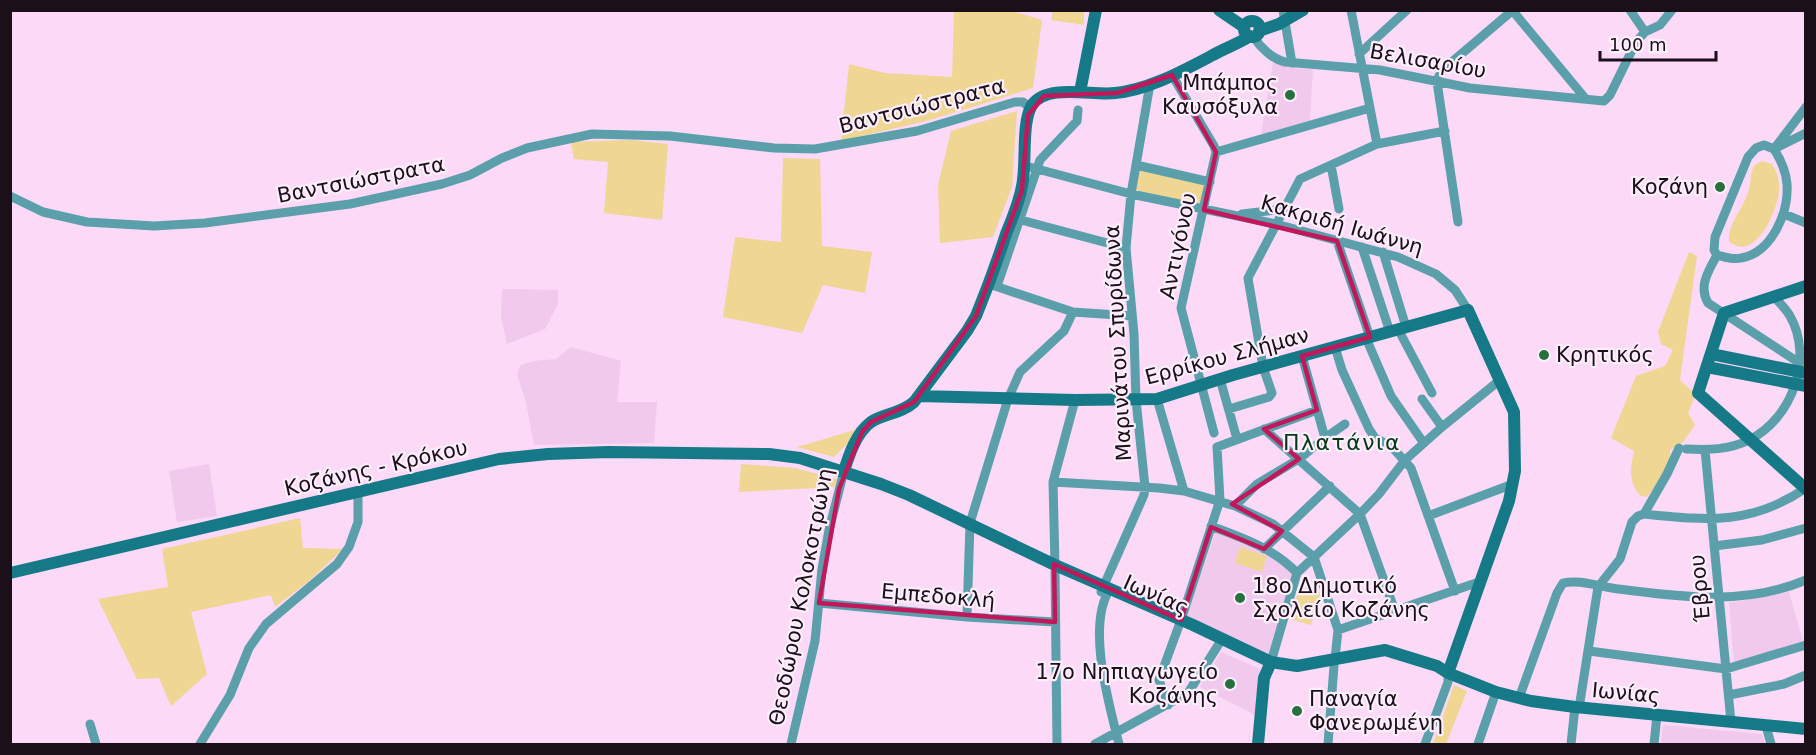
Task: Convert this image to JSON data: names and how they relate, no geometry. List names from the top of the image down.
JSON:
{
  "streets": {
    "street": [
      "Βελισαρίου",
      "Βαντσιώστρατα",
      "Κακριδή Ιωάννη",
      "Αντιγόνου",
      "Μαρινάτου Σπυρίδωνα",
      "Ερρίκου Σλήμαν",
      "Κοζάνης - Κρόκου",
      "Έβρου",
      "Ιωνίας",
      "Εμπεδοκλή",
      "Θεοδώρου Κολοκοτρώνη"
    ]
  },
  "crossings": [
    ["Βαντσιώστρατα", "Θεοδώρου Κολοκοτρώνη"],
    ["Κακριδή Ιωάννη", "Αντιγόνου"],
    ["Κακριδή Ιωάννη", "Μαρινάτου Σπυρίδωνα"],
    ["Κακριδή Ιωάννη", "Ερρίκου Σλήμαν"],
    ["Κακριδή Ιωάννη", "Ιωνίας"],
    ["Κακριδή Ιωάννη", "Θεοδώρου Κολοκοτρώνη"],
    ["Αντιγόνου", "Ερρίκου Σλήμαν"],
    ["Μαρινάτου Σπυρίδωνα", "Ερρίκου Σλήμαν"],
    ["Μαρινάτου Σπυρίδωνα", "Ιωνίας"],
    ["Ερρίκου Σλήμαν", "Θεοδώρου Κολοκοτρώνη"],
    ["Κοζάνης - Κρόκου", "Ιωνίας"],
    ["Κοζάνης - Κρόκου", "Θεοδώρου Κολοκοτρώνη"],
    ["Έβρου", "Ιωνίας"],
    ["Ιωνίας", "Θεοδώρου Κολοκοτρώνη"],
    ["Εμπεδοκλή", "Θεοδώρου Κολοκοτρώνη"]
  ],
  "districts": ["Πλατάνια"],
  "places": [
    "Μπάμπος Καυσόξυλα",
    "Κοζάνη",
    "Κρητικός",
    "18ο Δημοτικό Σχολείο Κοζάνης",
    "17ο Νηπιαγωγείο Κοζάνης",
    "Παναγία Φανερωμένη"
  ],
  "scale_bar": "100 m"
}
